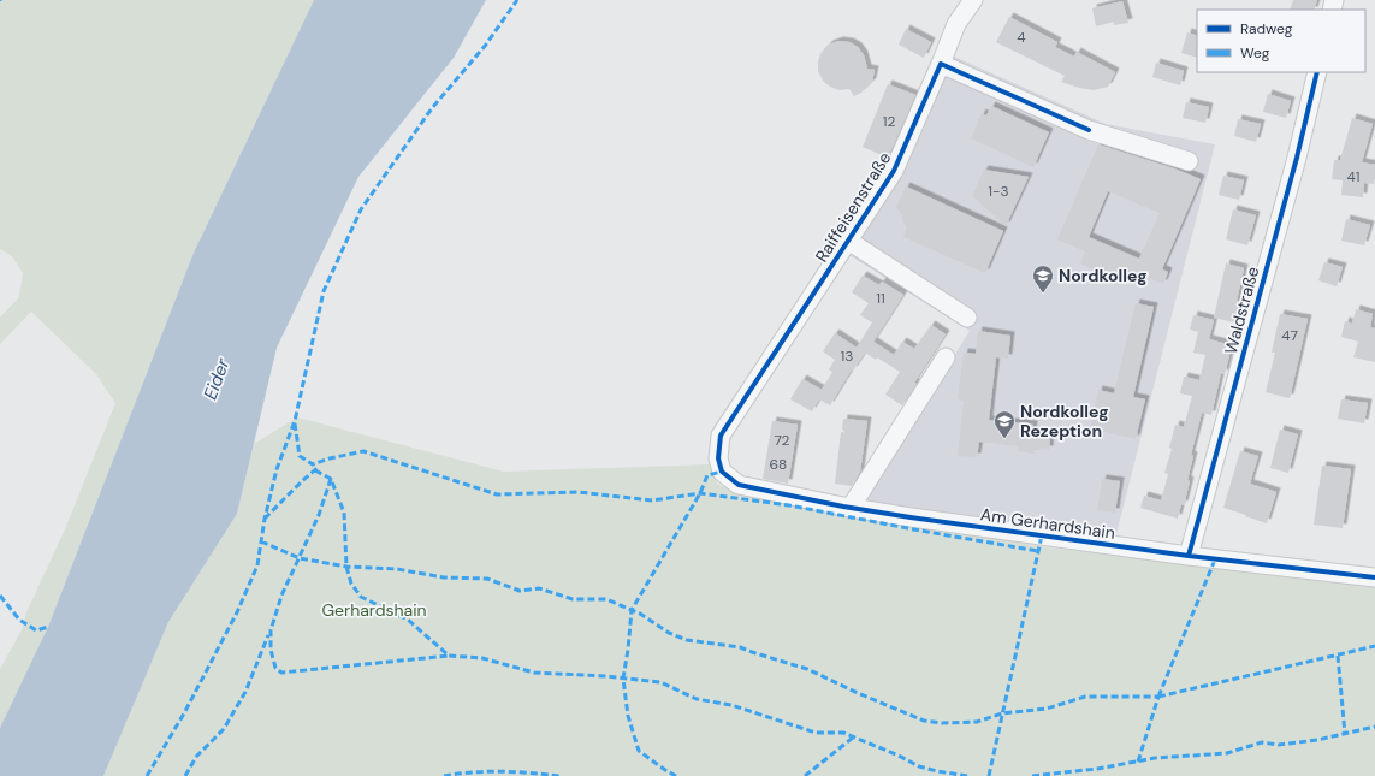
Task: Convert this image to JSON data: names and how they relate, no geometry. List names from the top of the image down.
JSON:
{
  "streets": {
    "street": ["Raiffeisenstraße", "Waldstraße", "Am Gerhardshain"]
  },
  "crossings": [
    ["Raiffeisenstraße", "Am Gerhardshain"],
    ["Waldstraße", "Am Gerhardshain"]
  ],
  "water": ["Eider"],
  "parks": ["Gerhardshain"],
  "places": {
    "school or university": ["Nordkolleg", "Nordkolleg Rezeption"]
  },
  "house_numbers": [
    "4",
    "12",
    "41",
    "1-3",
    "11",
    "47",
    "13",
    "72",
    "68"
  ],
  "legend": ["Radweg", "Weg"]
}
